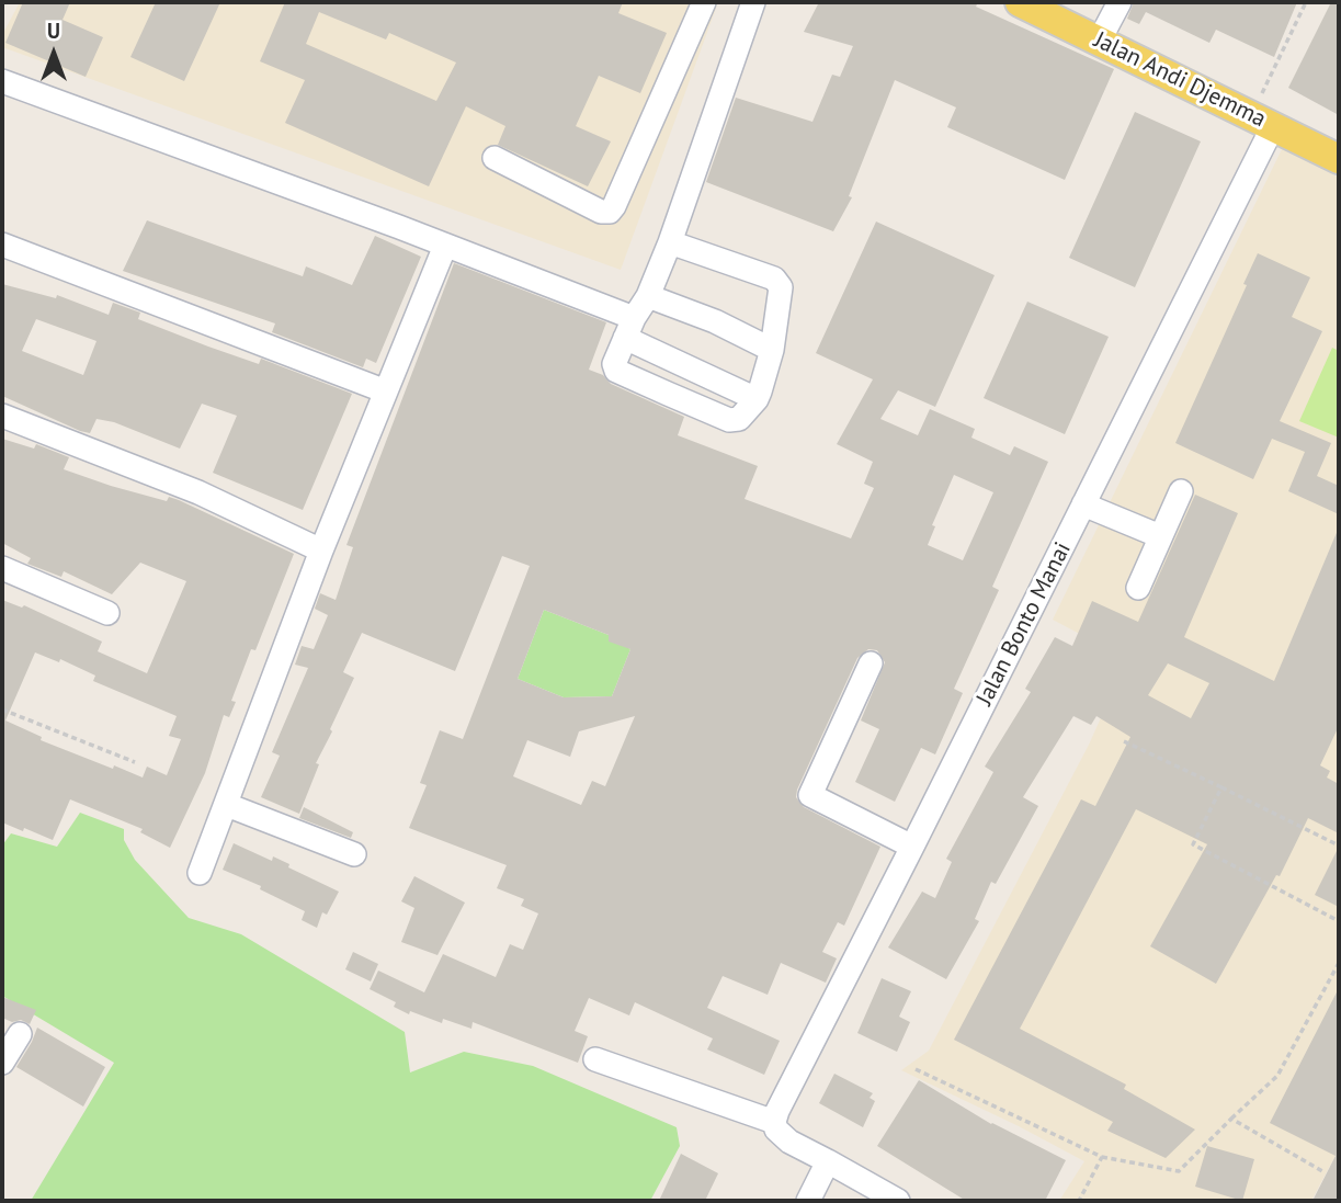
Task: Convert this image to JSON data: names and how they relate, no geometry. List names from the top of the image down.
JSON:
{
  "streets": {
    "main road": ["Jalan Andi Djemma"],
    "street": ["Jalan Bonto Manai"]
  },
  "crossings": [
    ["Jalan Andi Djemma", "Jalan Bonto Manai"]
  ],
  "north": "top"
}
